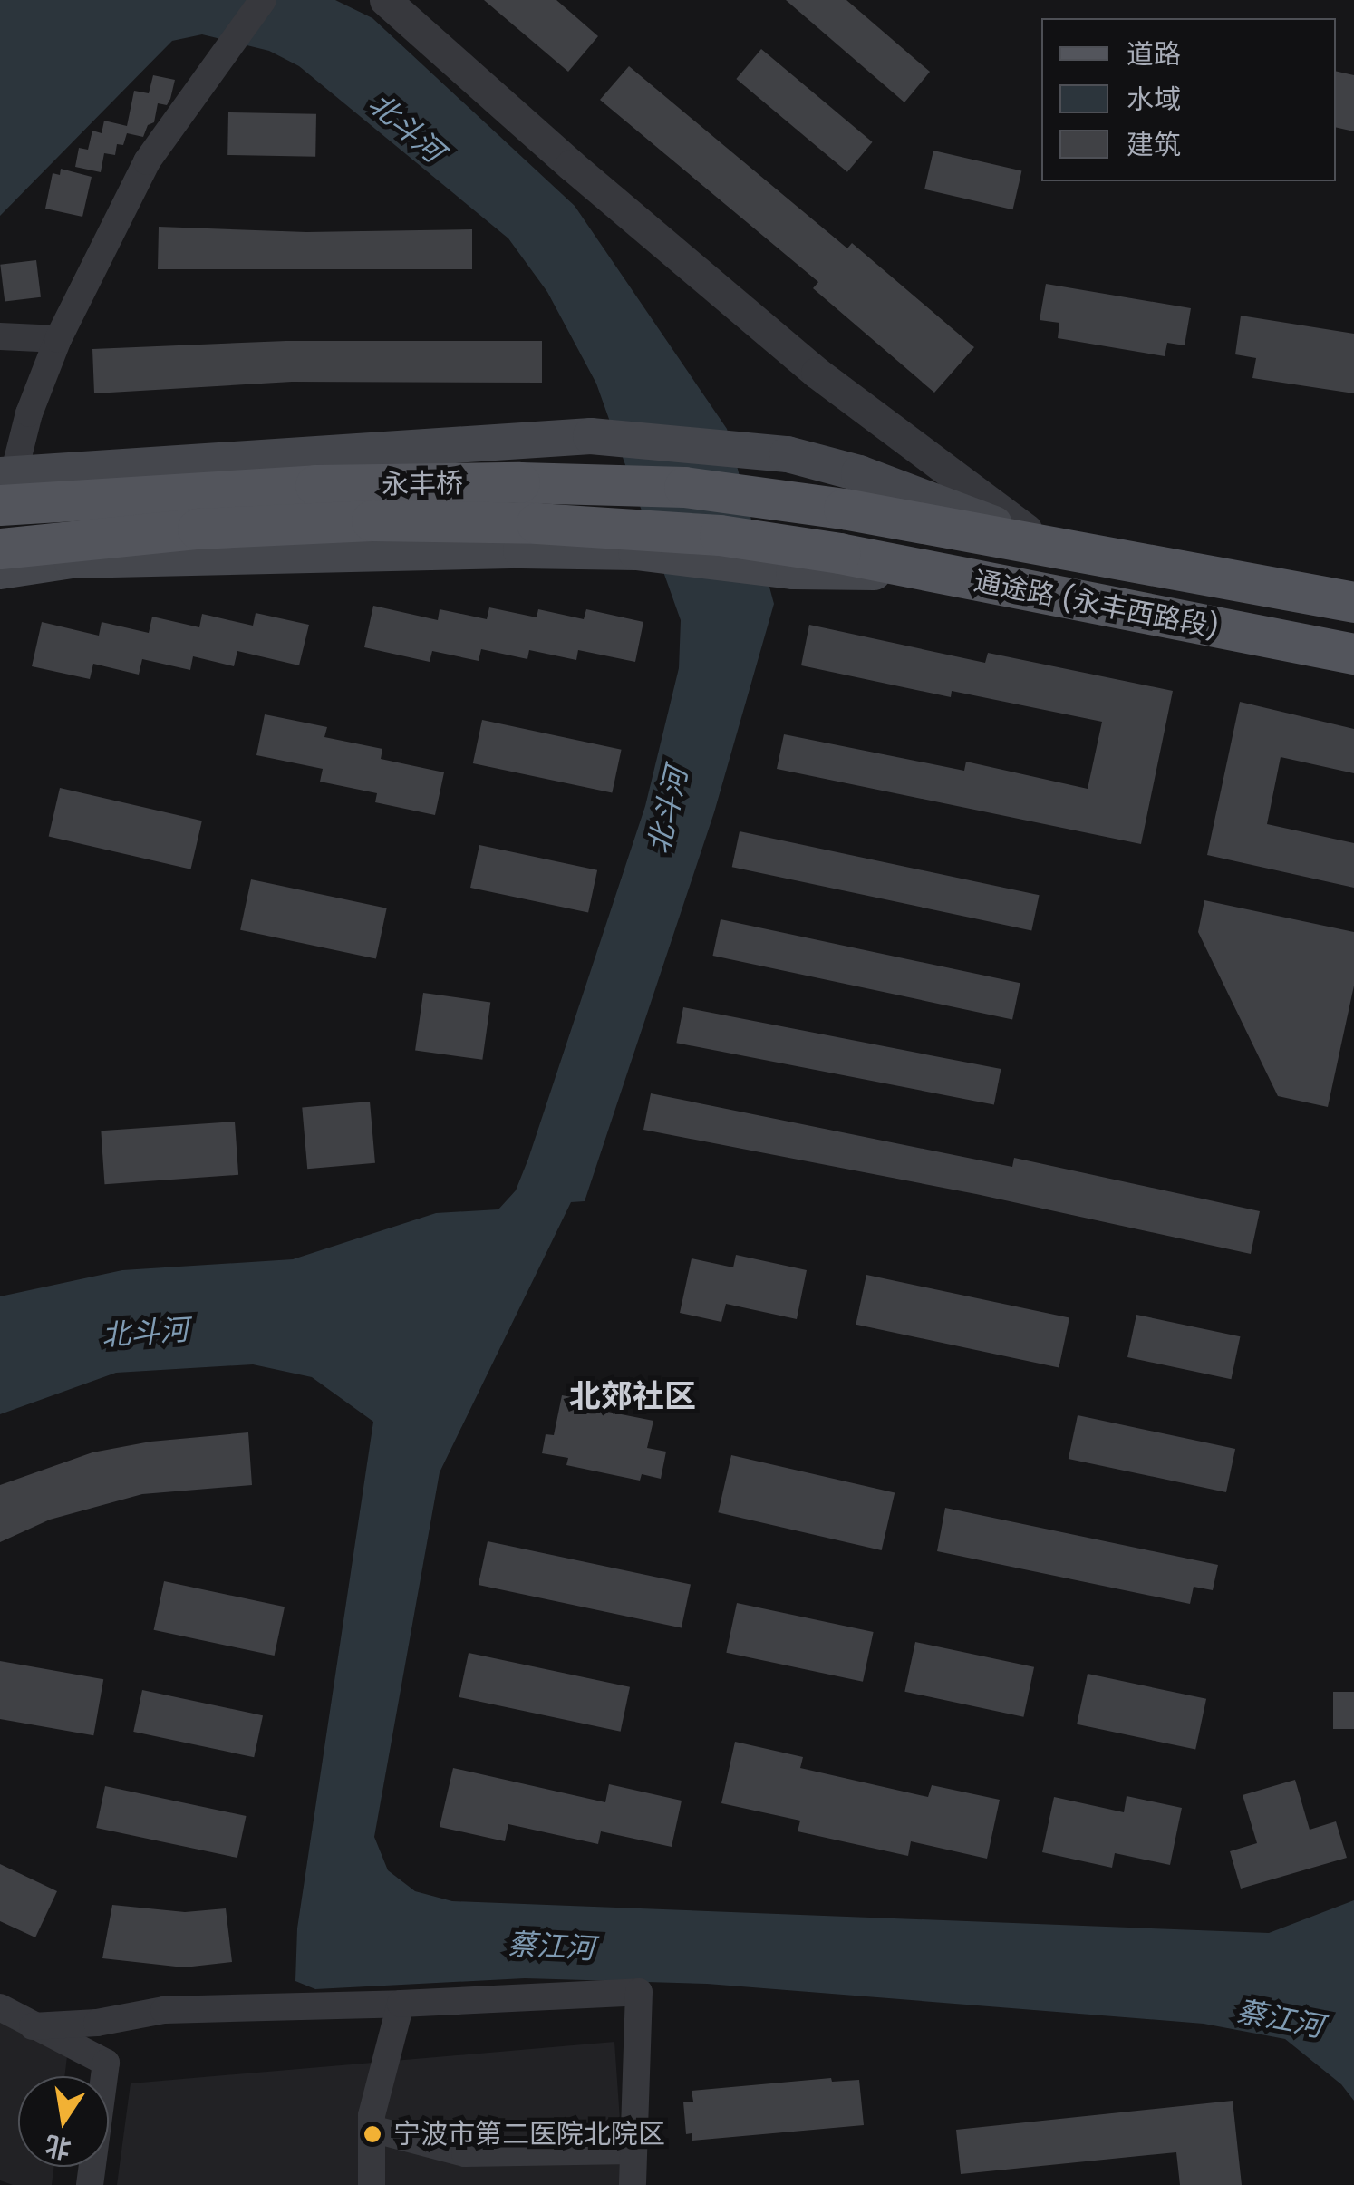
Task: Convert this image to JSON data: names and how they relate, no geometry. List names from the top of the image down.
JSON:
{
  "streets": {
    "main road": ["永丰桥", "通途路 (永丰西路段)"]
  },
  "crossings": [
    ["永丰桥", "通途路 (永丰西路段)"]
  ],
  "districts": ["北郊社区"],
  "water": ["北斗河", "蔡江河"],
  "places": ["宁波市第二医院北院区"],
  "legend": ["道路", "水域", "建筑"],
  "north": "bottom"
}
